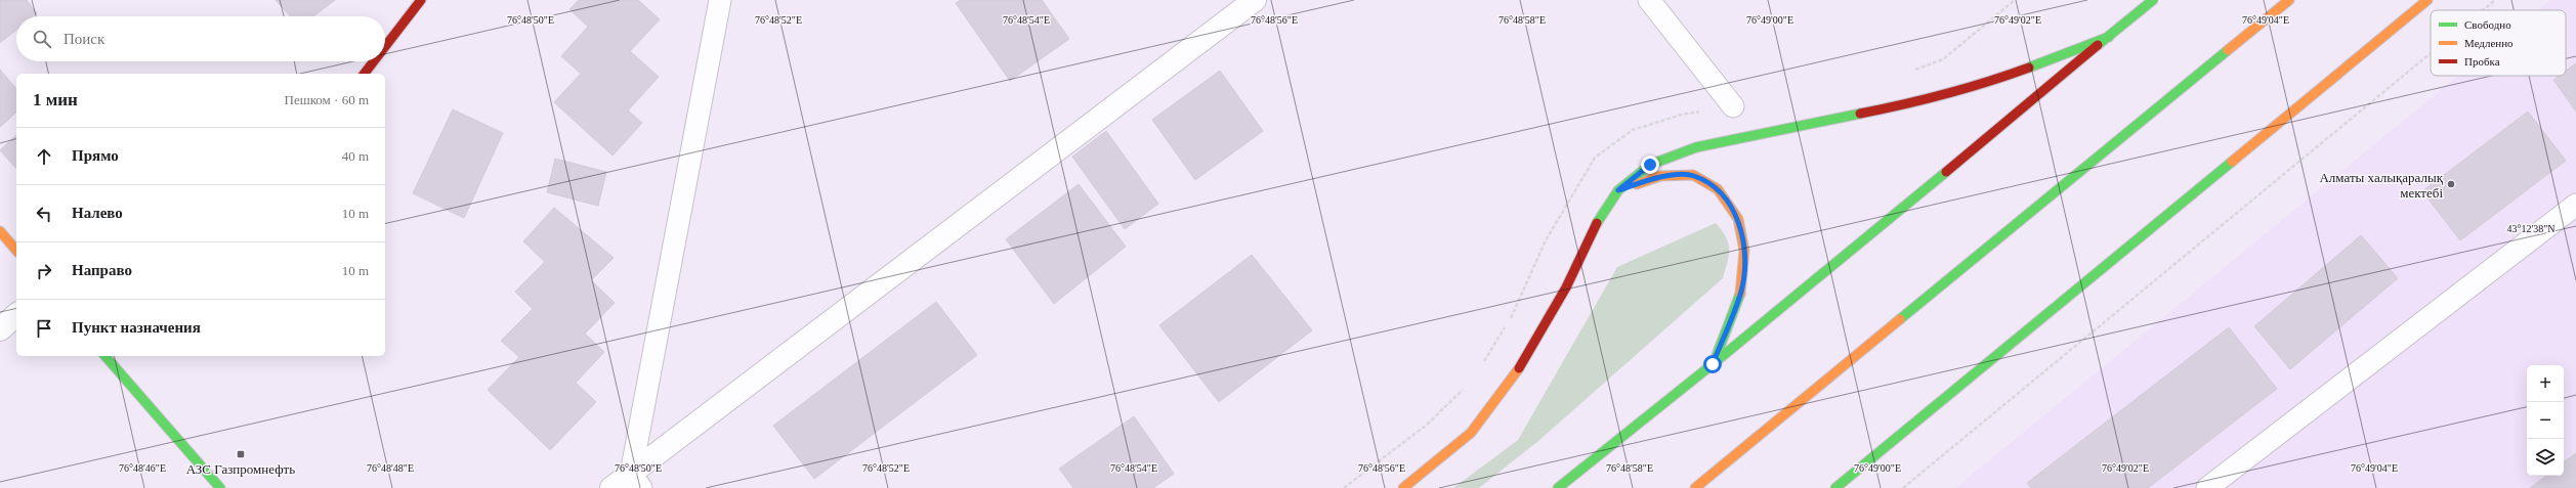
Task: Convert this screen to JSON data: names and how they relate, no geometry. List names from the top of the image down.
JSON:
{
  "places": {
    "other": ["Алматы халықаралық мектебі"],
    "transit": ["АЗС Газпромнефть"]
  },
  "legend": ["Свободно", "Медленно", "Пробка"],
  "page": {
    "search": "Поиск",
    "heading": ["1 мин", "Пешком · 60 m"],
    "list": [
      ["Прямо", "40 m"],
      ["Налево", "10 m"],
      ["Направо", "10 m"],
      "Пункт назначения"
    ],
    "map_buttons": ["+", "−"]
  },
  "coordinates": [
    "76°48'50\"E",
    "76°48'52\"E",
    "76°48'54\"E",
    "76°48'56\"E",
    "76°48'58\"E",
    "76°49'00\"E",
    "76°49'02\"E",
    "76°49'04\"E",
    "43°12'38\"N",
    "76°48'46\"E",
    "76°48'48\"E"
  ]
}
